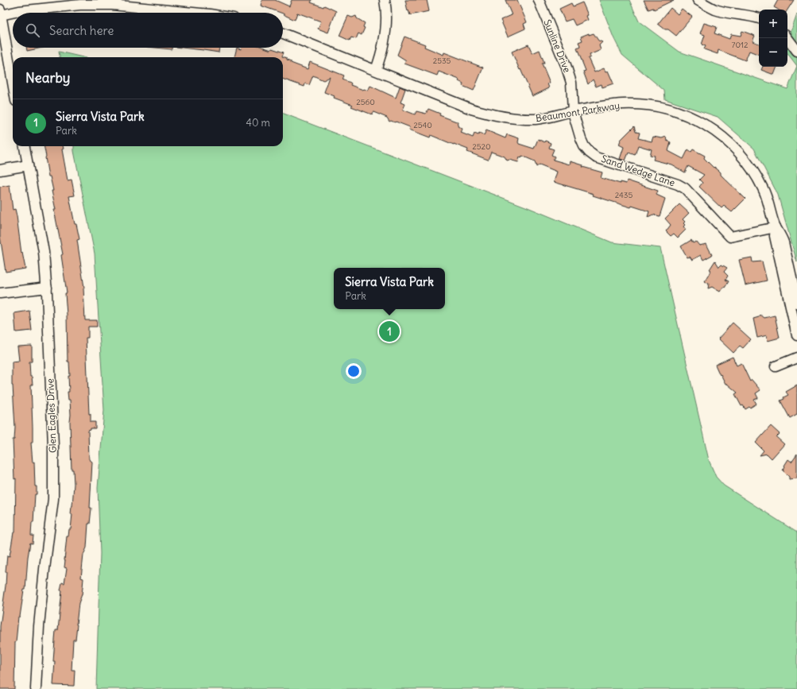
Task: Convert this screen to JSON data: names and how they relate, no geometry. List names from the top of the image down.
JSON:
{
  "streets": {
    "street": [
      "Sunline Drive",
      "Beaumont Parkway",
      "Sand Wedge Lane",
      "Glen Eagles Drive"
    ]
  },
  "crossings": [
    ["Sunline Drive", "Beaumont Parkway"],
    ["Sunline Drive", "Sand Wedge Lane"],
    ["Beaumont Parkway", "Sand Wedge Lane"]
  ],
  "house_numbers": [
    "7012",
    "2535",
    "2560",
    "2540",
    "2520",
    "2435"
  ],
  "page": {
    "map_buttons": ["+", "−"],
    "search": "Search here",
    "heading": "Nearby",
    "list": [
      {
        "mark": "1",
        "name": "Sierra Vista Park",
        "note": "Park",
        "value": "40 m"
      }
    ],
    "popup": ["Sierra Vista Park", "Park"],
    "pins": "1"
  }
}
